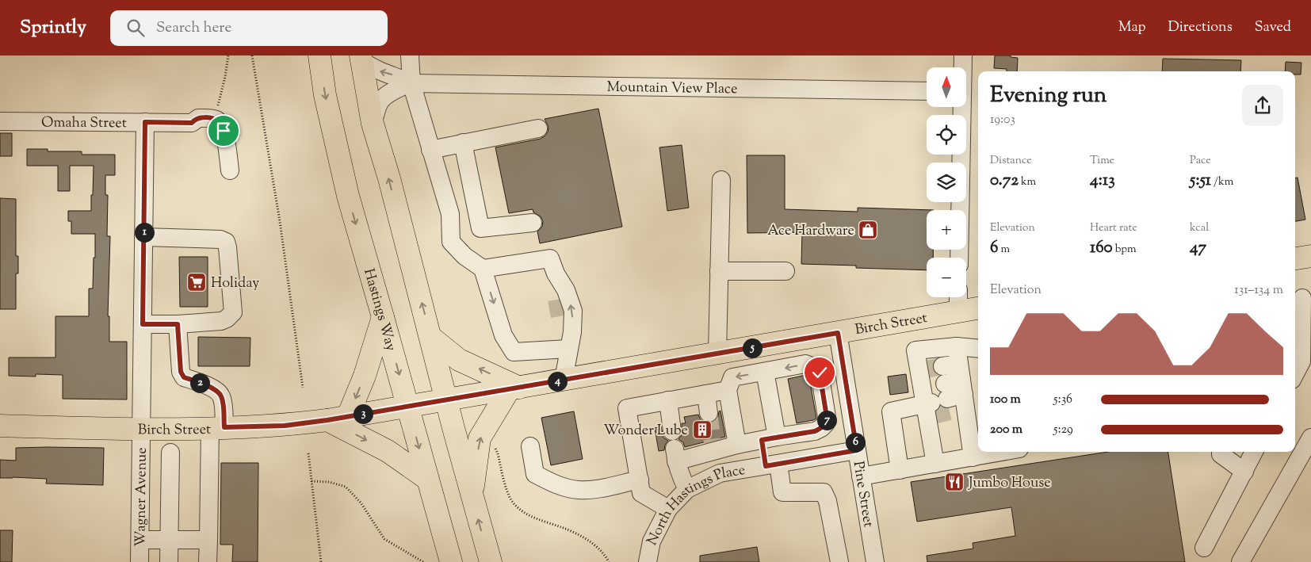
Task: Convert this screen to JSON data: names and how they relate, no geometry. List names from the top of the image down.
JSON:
{
  "streets": {
    "main road": ["Hastings Way", "Birch Street"],
    "street": [
      "Mountain View Place",
      "Omaha Street",
      "Pine Street",
      "Wagner Avenue",
      "North Hastings Place"
    ]
  },
  "crossings": [
    ["Omaha Street", "Wagner Avenue"],
    ["Hastings Way", "Birch Street"],
    ["Birch Street", "Pine Street"],
    ["Birch Street", "Wagner Avenue"],
    ["Pine Street", "North Hastings Place"]
  ],
  "places": {
    "shop": ["Ace Hardware"],
    "supermarket": ["Holiday"],
    "building": ["Wonder Lube"],
    "restaurant": ["Jumbo House"]
  },
  "north": "top",
  "page": {
    "header": "Sprintly",
    "search": "Search here",
    "nav": ["Map", "Directions", "Saved"],
    "map_buttons": ["+", "−"],
    "heading": ["Evening run", "19:03"],
    "stats": [
      ["Distance", "0.72 km"],
      ["Time", "4:13"],
      ["Pace", "5:51 /km"],
      ["Elevation", "6 m"],
      ["Heart rate", "160 bpm"],
      ["kcal", "47"]
    ],
    "pins": [
      "1",
      "5",
      "4",
      "2",
      "3",
      "7",
      "6"
    ],
    "chart": ["Elevation", "131–134 m"],
    "list": [
      {
        "name": "100 m",
        "note": "5:36"
      },
      {
        "name": "200 m",
        "note": "5:29"
      }
    ]
  }
}
